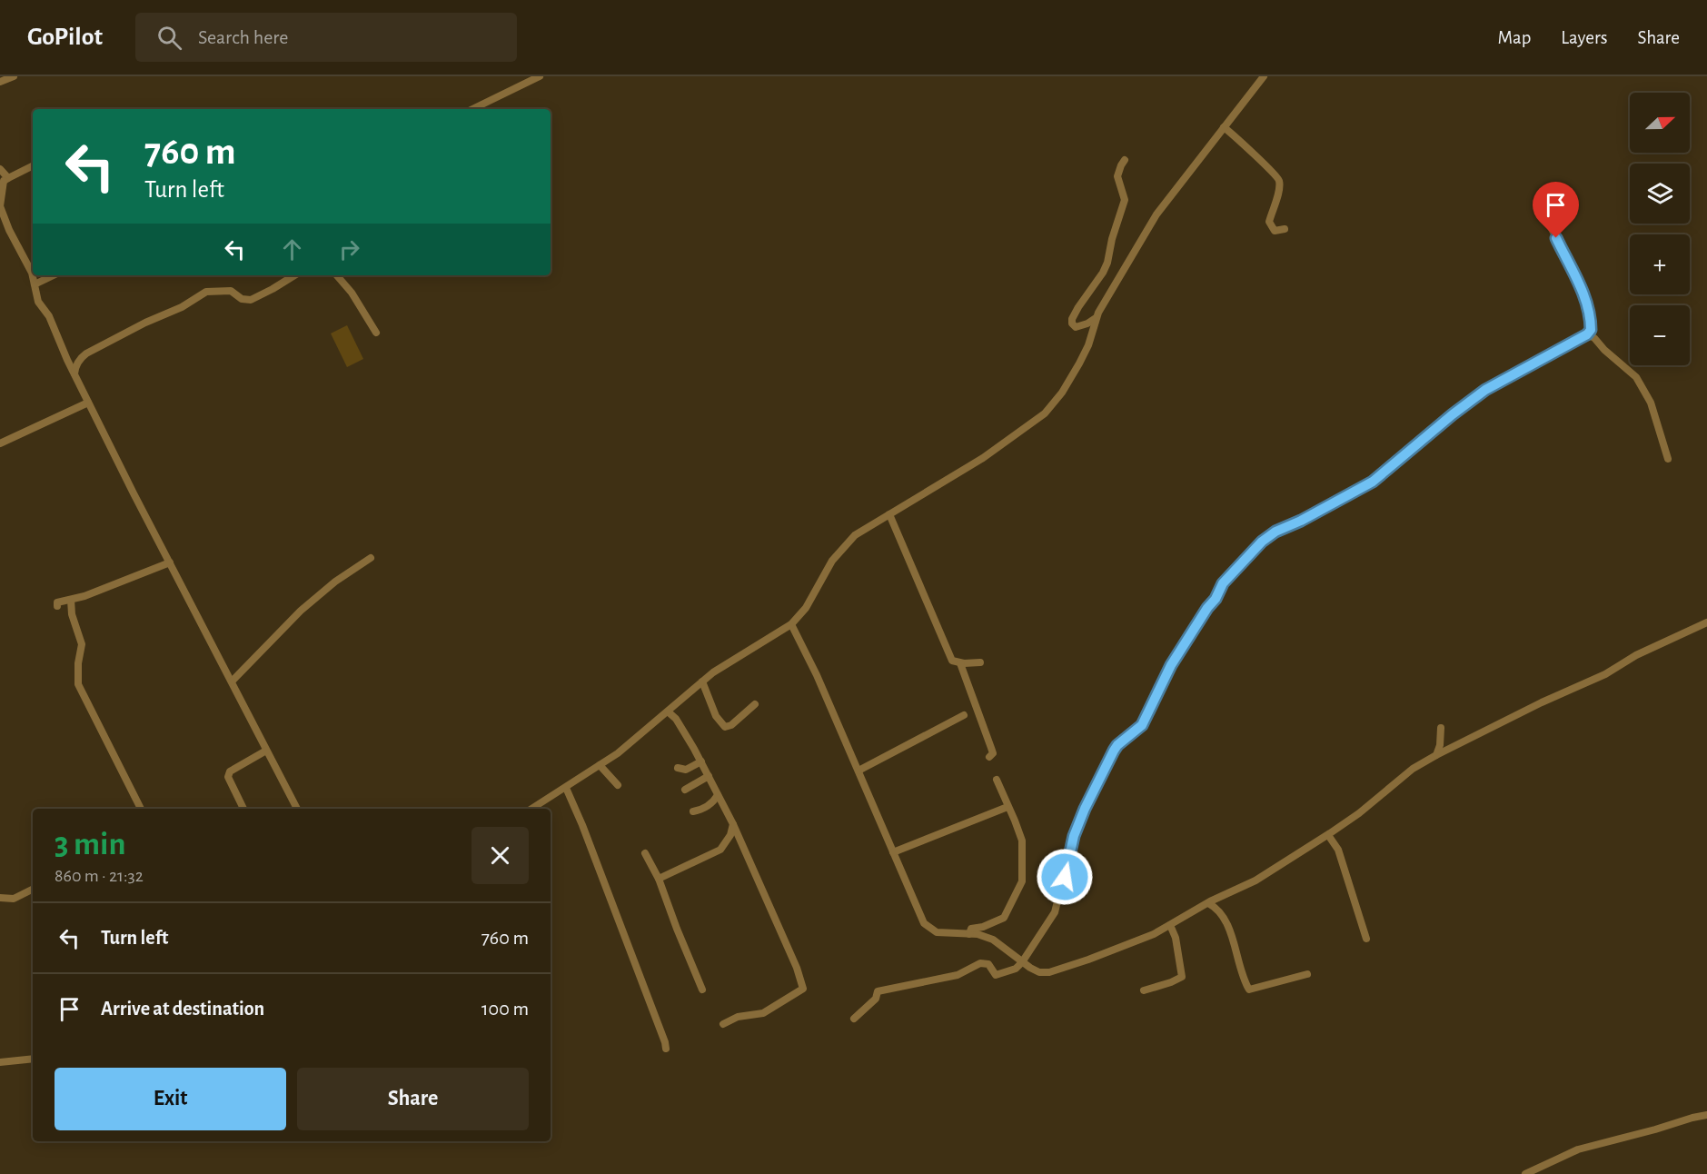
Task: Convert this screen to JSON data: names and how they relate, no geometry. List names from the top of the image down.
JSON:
{
  "north": "right",
  "page": {
    "header": "GoPilot",
    "search": "Search here",
    "nav": ["Map", "Layers", "Share"],
    "map_buttons": ["+", "−"],
    "turn": ["760 m", "Turn left"],
    "heading": ["3 min", "860 m · 21:32"],
    "list": [
      {
        "name": "Turn left",
        "value": "760 m"
      },
      {
        "name": "Arrive at destination",
        "value": "100 m"
      }
    ],
    "buttons": ["Exit", "Share"]
  }
}
